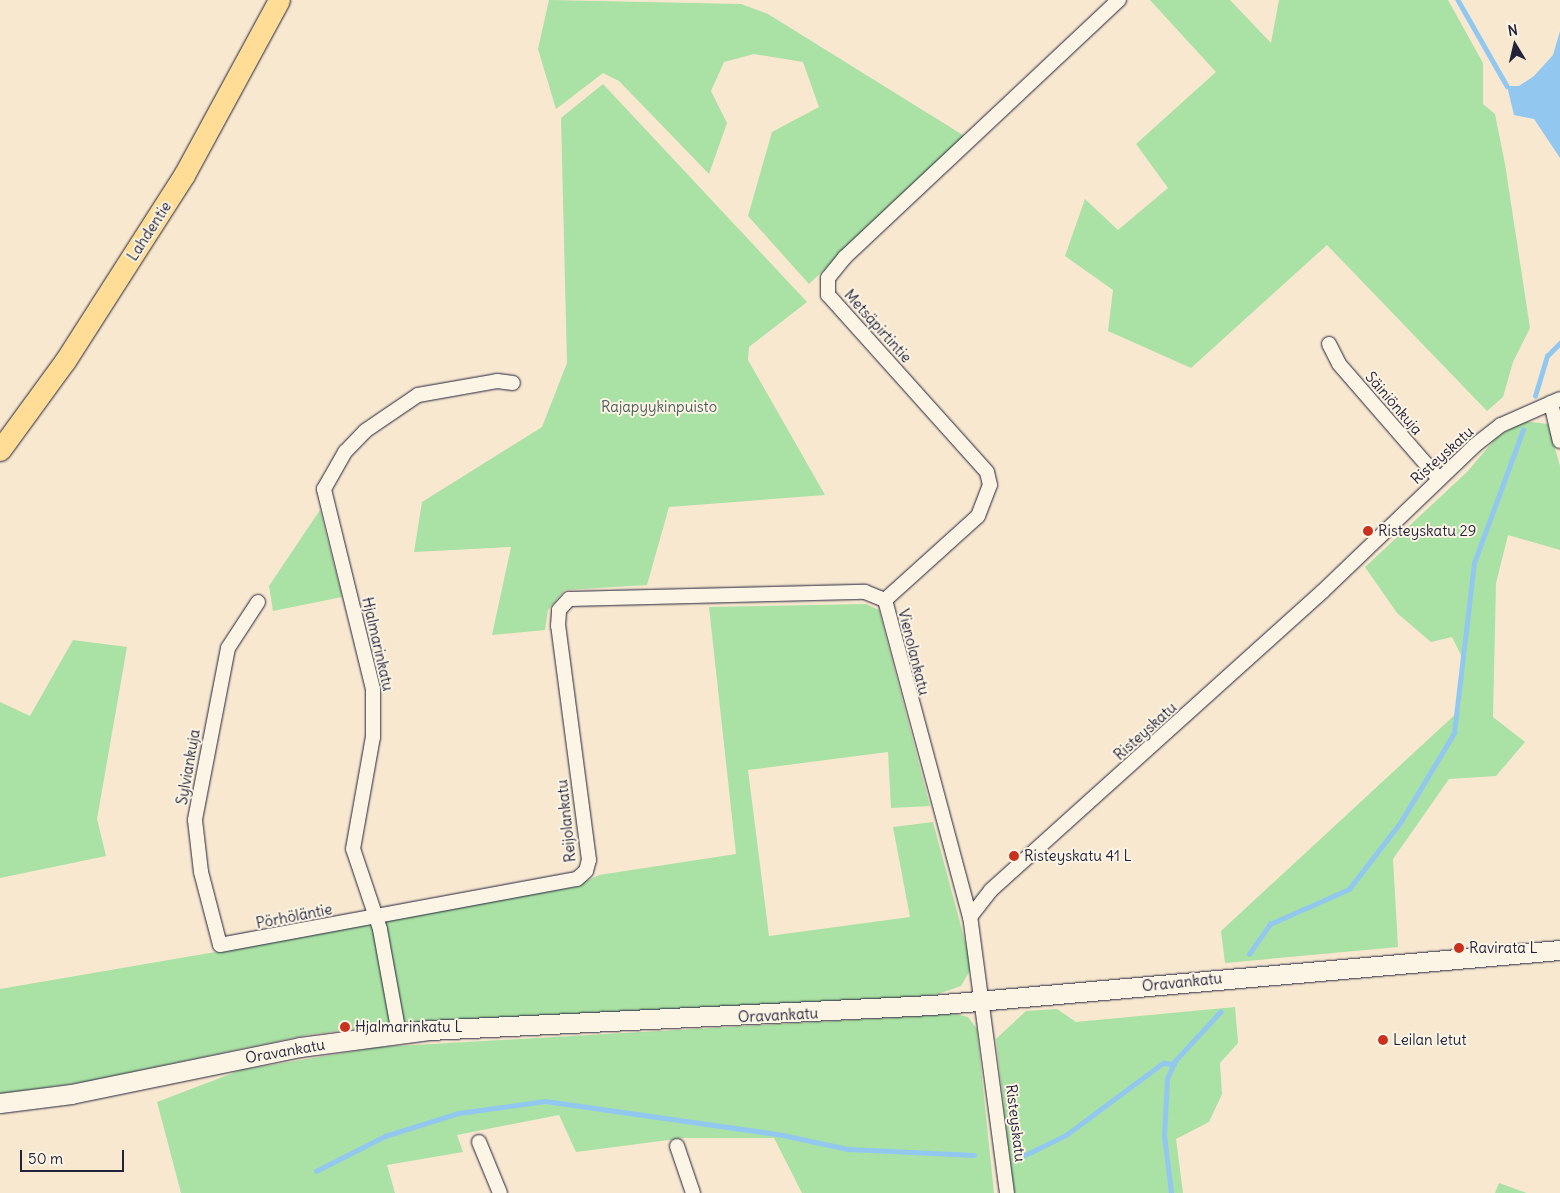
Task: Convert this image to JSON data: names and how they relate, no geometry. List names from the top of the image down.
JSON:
{
  "streets": {
    "main road": ["Lahdentie"],
    "street": [
      "Metsäpirtintie",
      "Säiniönkuja",
      "Risteyskatu",
      "Hjalmarinkatu",
      "Vienolankatu",
      "Sylviankuja",
      "Reijolankatu",
      "Pörhöläntie",
      "Oravankatu"
    ]
  },
  "crossings": [
    ["Metsäpirtintie", "Vienolankatu"],
    ["Säiniönkuja", "Risteyskatu"],
    ["Risteyskatu", "Vienolankatu"],
    ["Risteyskatu", "Oravankatu"],
    ["Hjalmarinkatu", "Reijolankatu"],
    ["Hjalmarinkatu", "Pörhöläntie"],
    ["Hjalmarinkatu", "Oravankatu"],
    ["Vienolankatu", "Reijolankatu"],
    ["Sylviankuja", "Pörhöläntie"],
    ["Reijolankatu", "Pörhöläntie"]
  ],
  "parks": ["Rajapyykinpuisto"],
  "places": [
    "Risteyskatu 29",
    "Risteyskatu 41 L",
    "Ravirata L",
    "Hjalmarinkatu L",
    "Leilan letut"
  ],
  "scale_bar": "50 m",
  "north": "top"
}
